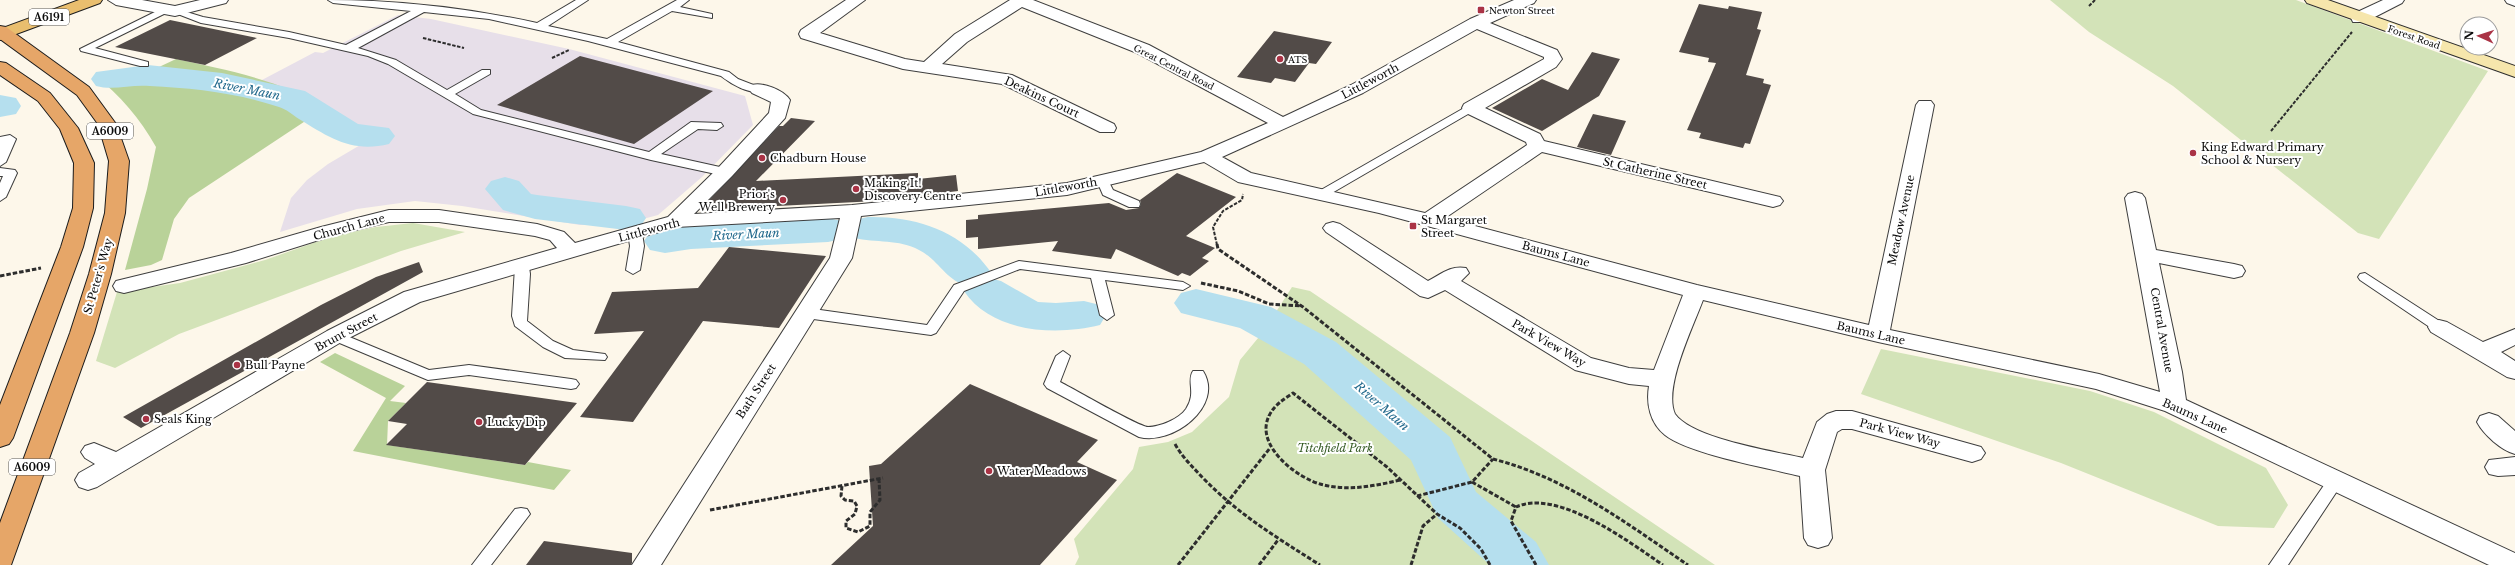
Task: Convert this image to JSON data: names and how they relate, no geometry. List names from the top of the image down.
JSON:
{
  "streets": {
    "highway": ["A6009", "St Peter's Way"],
    "main road": ["A6191", "Forest Road"],
    "street": [
      "Great Central Road",
      "Littleworth",
      "Deakins Court",
      "St Catherine Street",
      "Meadow Avenue",
      "Church Lane",
      "Baums Lane",
      "Central Avenue",
      "Brunt Street",
      "Park View Way",
      "Bath Street"
    ]
  },
  "crossings": [
    ["A6191", "St Peter's Way"],
    ["Great Central Road", "Littleworth"],
    ["Littleworth", "Church Lane"],
    ["Littleworth", "Baums Lane"],
    ["Littleworth", "Brunt Street"],
    ["Littleworth", "Bath Street"],
    ["Meadow Avenue", "Baums Lane"],
    ["Church Lane", "Brunt Street"],
    ["Baums Lane", "Central Avenue"]
  ],
  "water": ["River Maun"],
  "parks": ["Titchfield Park"],
  "places": {
    "transit": ["Newton Street", "St Margaret Street"],
    "other": [
      "ATS",
      "King Edward Primary School & Nursery",
      "Chadburn House",
      "Making It! Discovery Centre",
      "Prior's Well Brewery",
      "Bull Payne",
      "Seals King",
      "Lucky Dip",
      "Water Meadows"
    ]
  },
  "north": "left"
}
